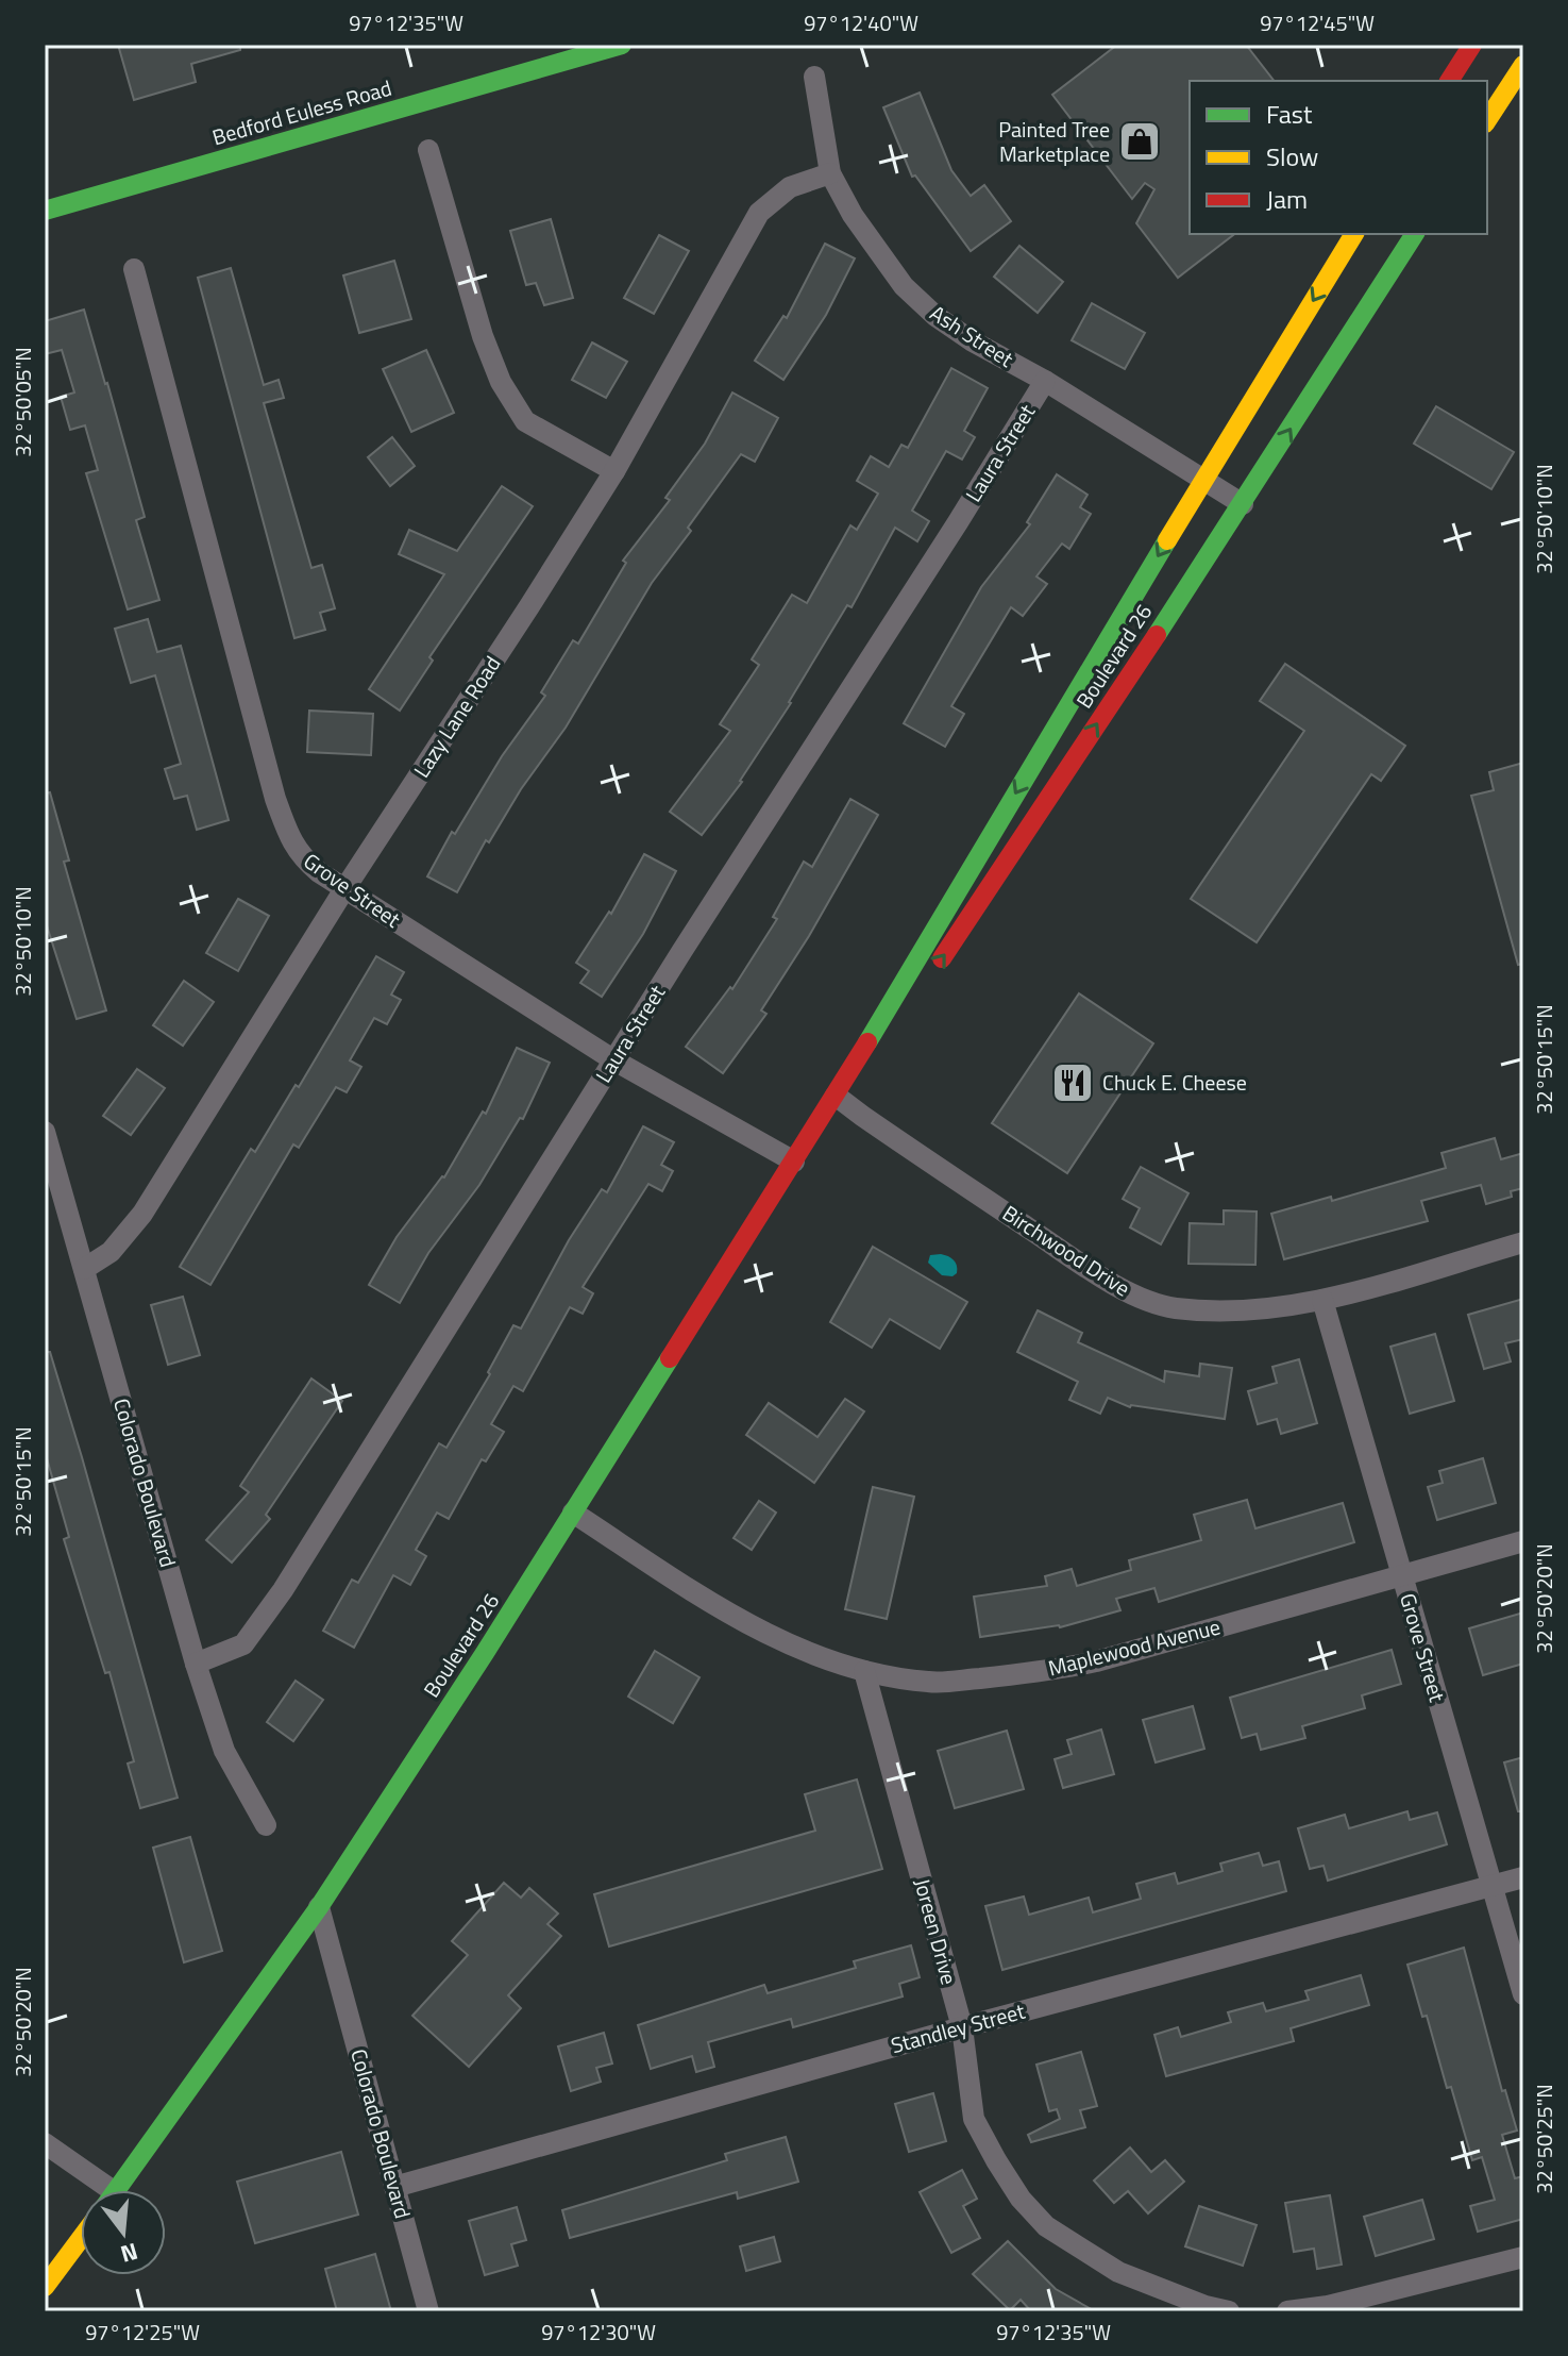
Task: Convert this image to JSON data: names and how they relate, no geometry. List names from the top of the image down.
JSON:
{
  "streets": {
    "main road": ["Bedford Euless Road", "Boulevard 26"],
    "street": [
      "Ash Street",
      "Laura Street",
      "Lazy Lane Road",
      "Grove Street",
      "Birchwood Drive",
      "Colorado Boulevard",
      "Maplewood Avenue",
      "Joreen Drive",
      "Standley Street"
    ]
  },
  "crossings": [
    ["Ash Street", "Laura Street"],
    ["Ash Street", "Boulevard 26"],
    ["Ash Street", "Lazy Lane Road"],
    ["Laura Street", "Grove Street"],
    ["Laura Street", "Colorado Boulevard"],
    ["Boulevard 26", "Grove Street"],
    ["Boulevard 26", "Birchwood Drive"],
    ["Boulevard 26", "Colorado Boulevard"],
    ["Boulevard 26", "Maplewood Avenue"],
    ["Lazy Lane Road", "Grove Street"],
    ["Lazy Lane Road", "Colorado Boulevard"],
    ["Grove Street", "Birchwood Drive"],
    ["Grove Street", "Maplewood Avenue"],
    ["Grove Street", "Standley Street"],
    ["Colorado Boulevard", "Standley Street"],
    ["Maplewood Avenue", "Joreen Drive"],
    ["Joreen Drive", "Standley Street"]
  ],
  "places": {
    "shop": ["Painted Tree Marketplace"],
    "restaurant": ["Chuck E. Cheese"]
  },
  "legend": ["Fast", "Slow", "Jam"],
  "north": "bottom",
  "coordinates": [
    "97°12'35\"W",
    "97°12'40\"W",
    "97°12'45\"W",
    "32°50'05\"N",
    "32°50'10\"N",
    "32°50'15\"N",
    "32°50'20\"N",
    "32°50'25\"N",
    "97°12'25\"W",
    "97°12'30\"W"
  ]
}
